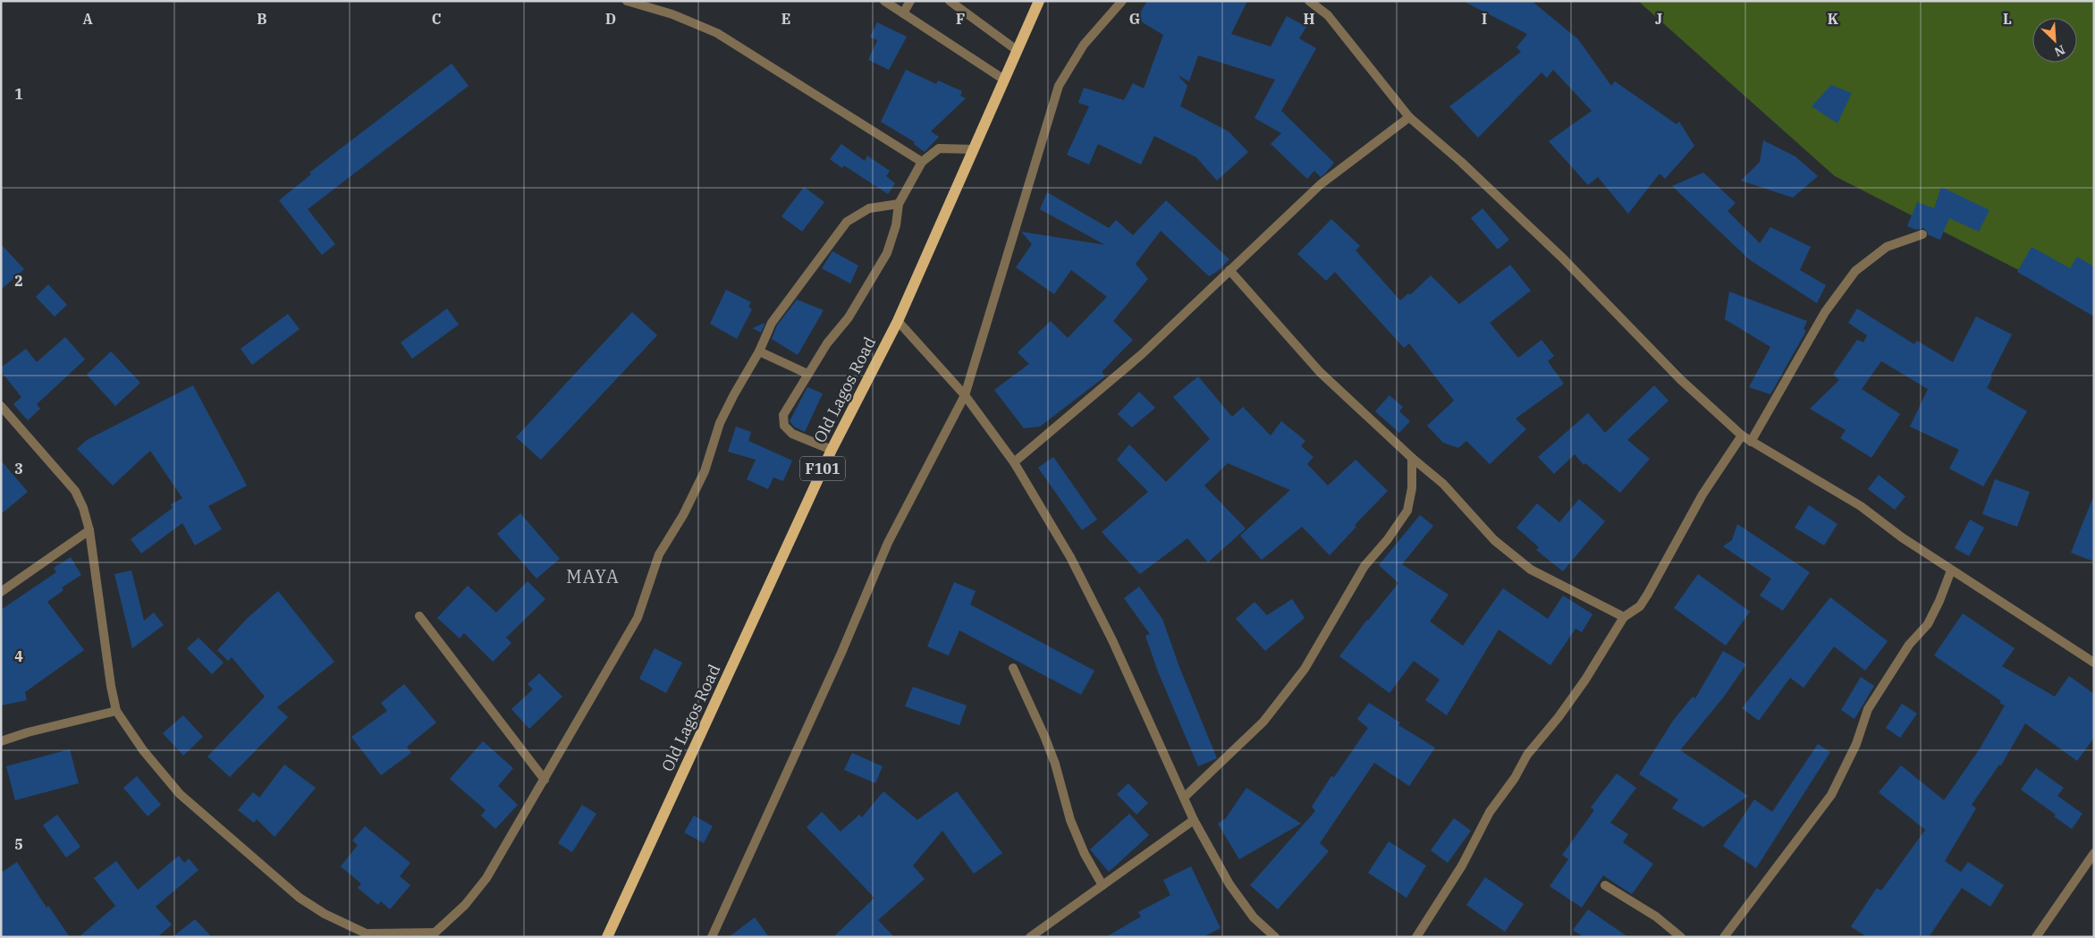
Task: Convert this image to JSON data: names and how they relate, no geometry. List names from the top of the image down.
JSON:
{
  "streets": {
    "main road": ["Old Lagos Road", "F101"]
  },
  "districts": ["MAYA"],
  "north": "bottom right",
  "grid": {
    "columns": [
      "A",
      "B",
      "C",
      "D",
      "E",
      "F",
      "G",
      "H",
      "I",
      "J",
      "K",
      "L"
    ],
    "rows": [
      "1",
      "2",
      "3",
      "4",
      "5"
    ]
  }
}
